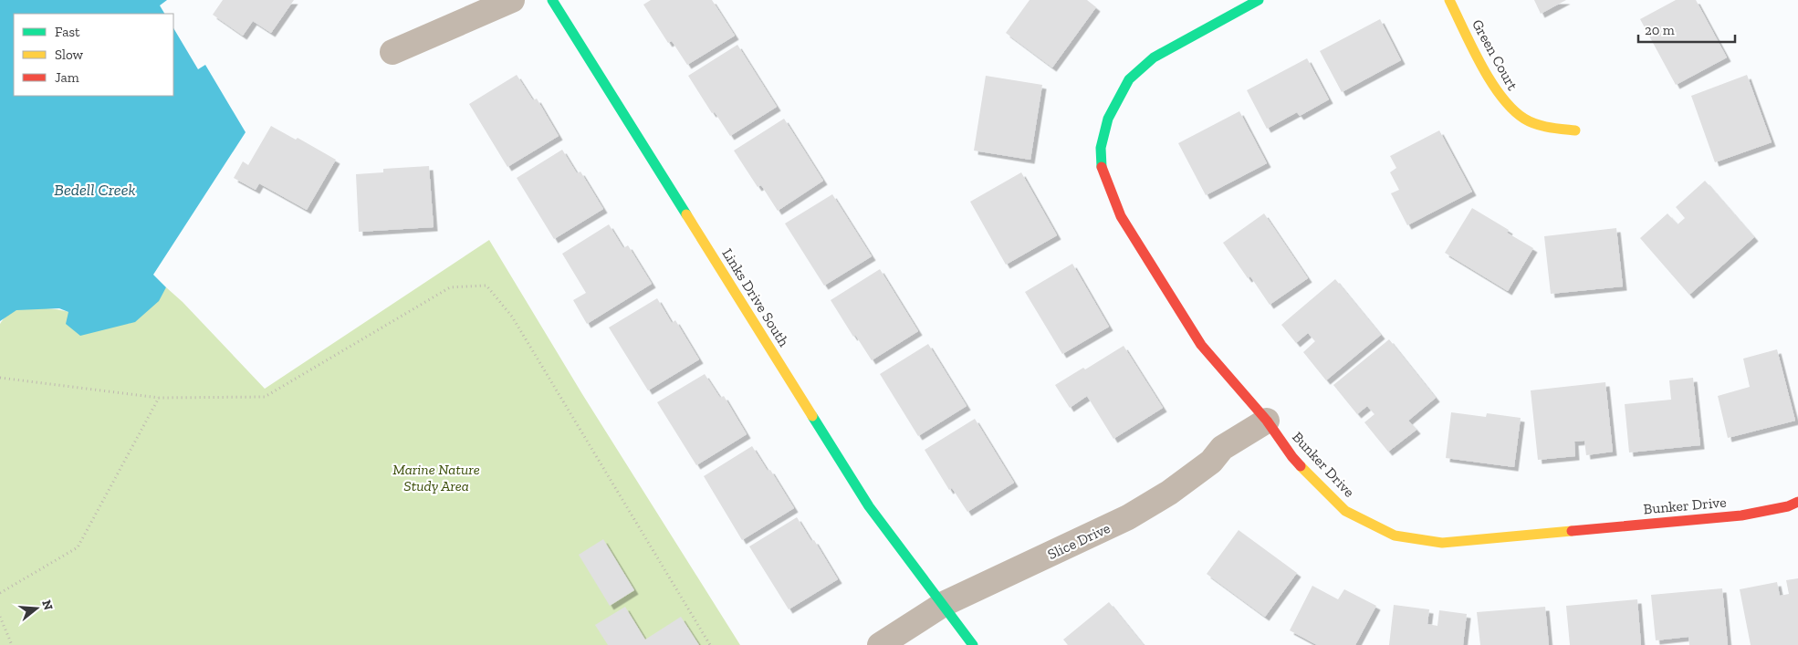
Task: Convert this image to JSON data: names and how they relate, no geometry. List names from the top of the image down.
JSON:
{
  "streets": {
    "street": [
      "Green Court",
      "Links Drive South",
      "Bunker Drive",
      "Slice Drive"
    ]
  },
  "crossings": [
    ["Links Drive South", "Slice Drive"],
    ["Bunker Drive", "Slice Drive"]
  ],
  "water": ["Bedell Creek"],
  "parks": ["Marine Nature Study Area"],
  "legend": ["Fast", "Slow", "Jam"],
  "scale_bar": "20 m",
  "north": "right"
}
